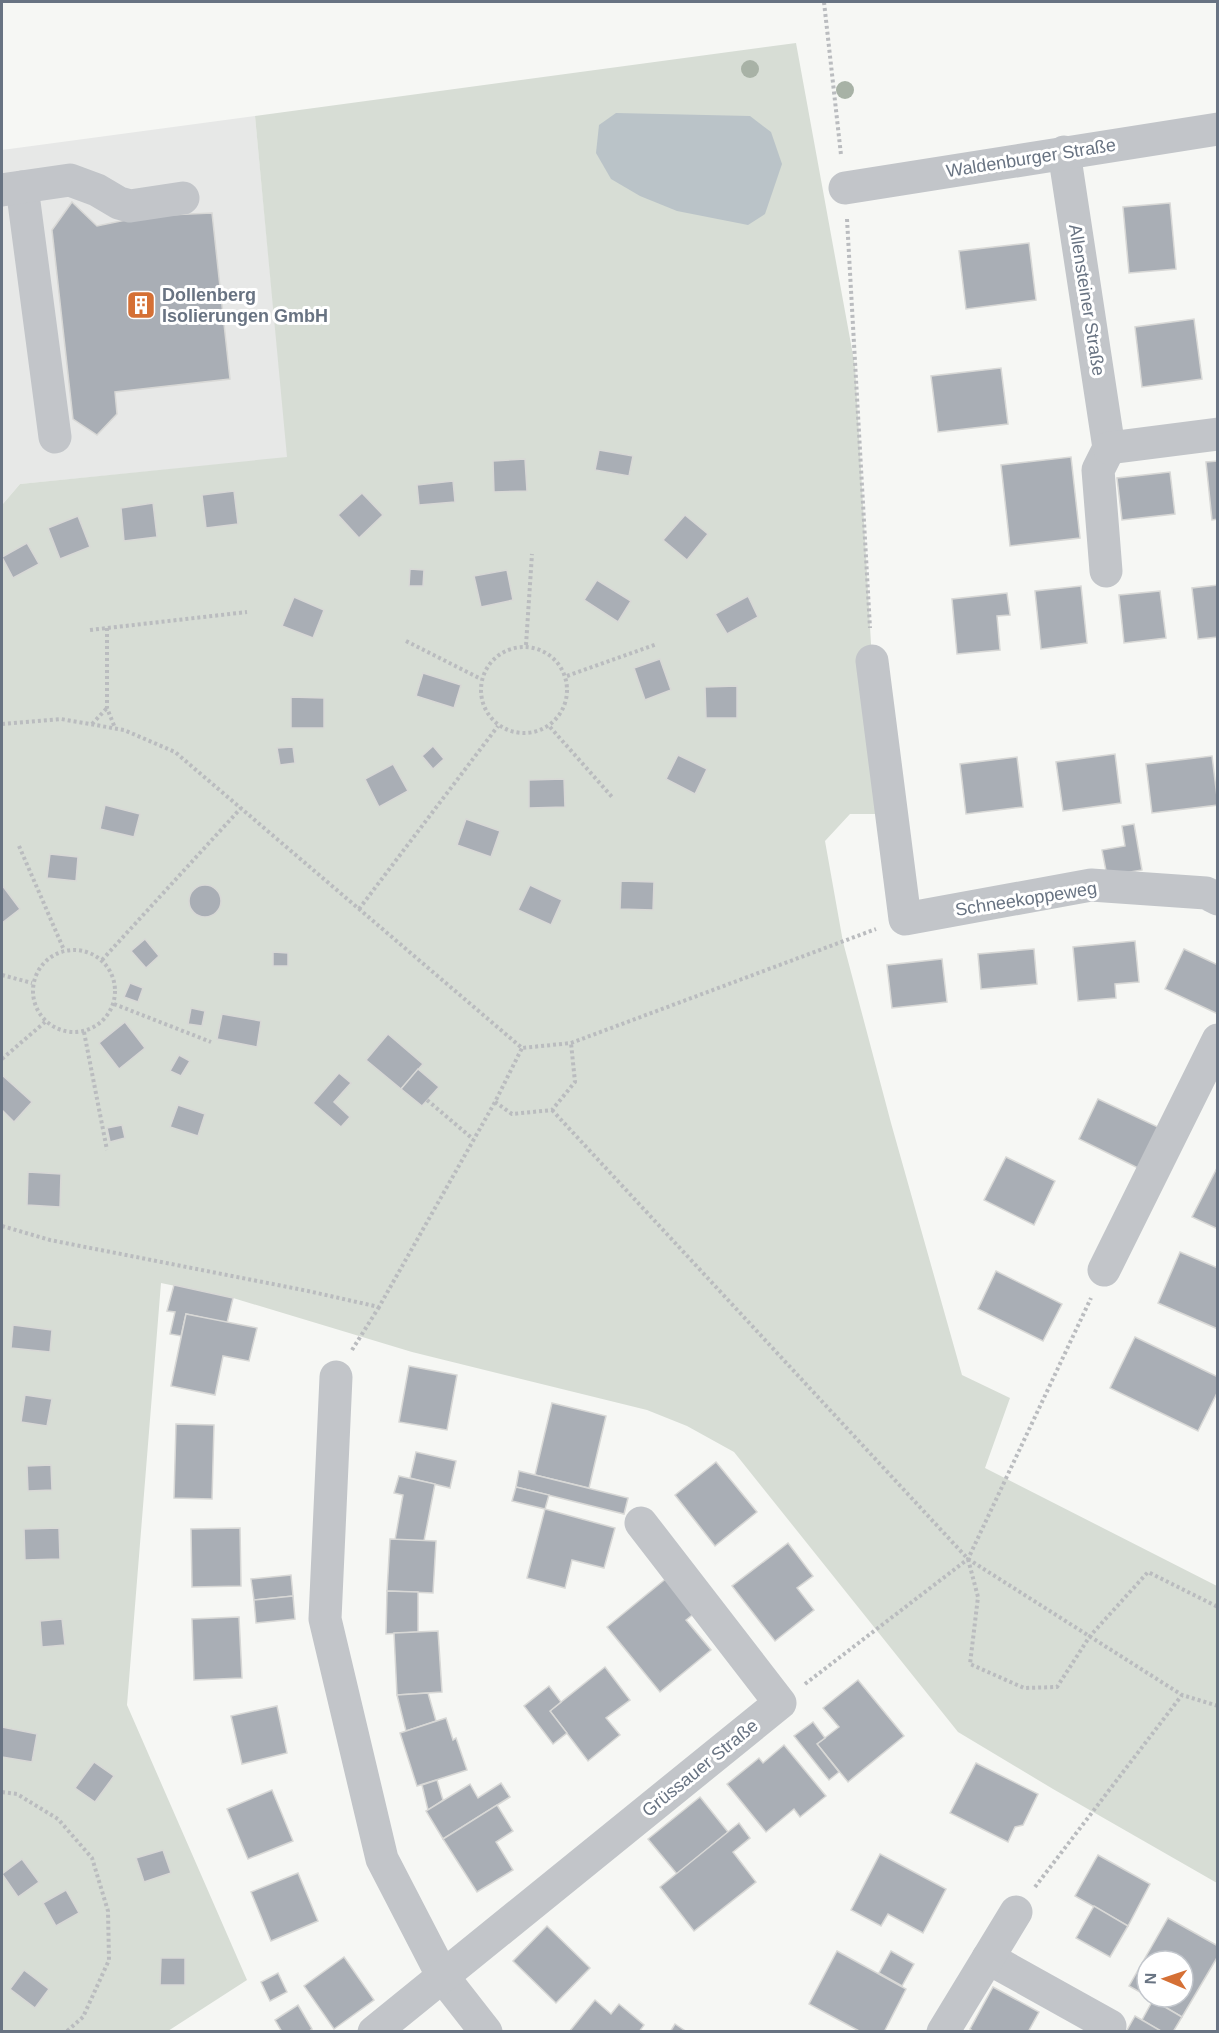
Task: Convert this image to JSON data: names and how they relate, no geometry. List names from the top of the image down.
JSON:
{
  "streets": {
    "street": [
      "Waldenburger Straße",
      "Allensteiner Straße",
      "Schneekoppeweg",
      "Grüssauer Straße"
    ]
  },
  "crossings": [
    ["Waldenburger Straße", "Allensteiner Straße"]
  ],
  "places": {
    "building": ["Dollenberg Isolierungen GmbH"]
  },
  "north": "left"
}
